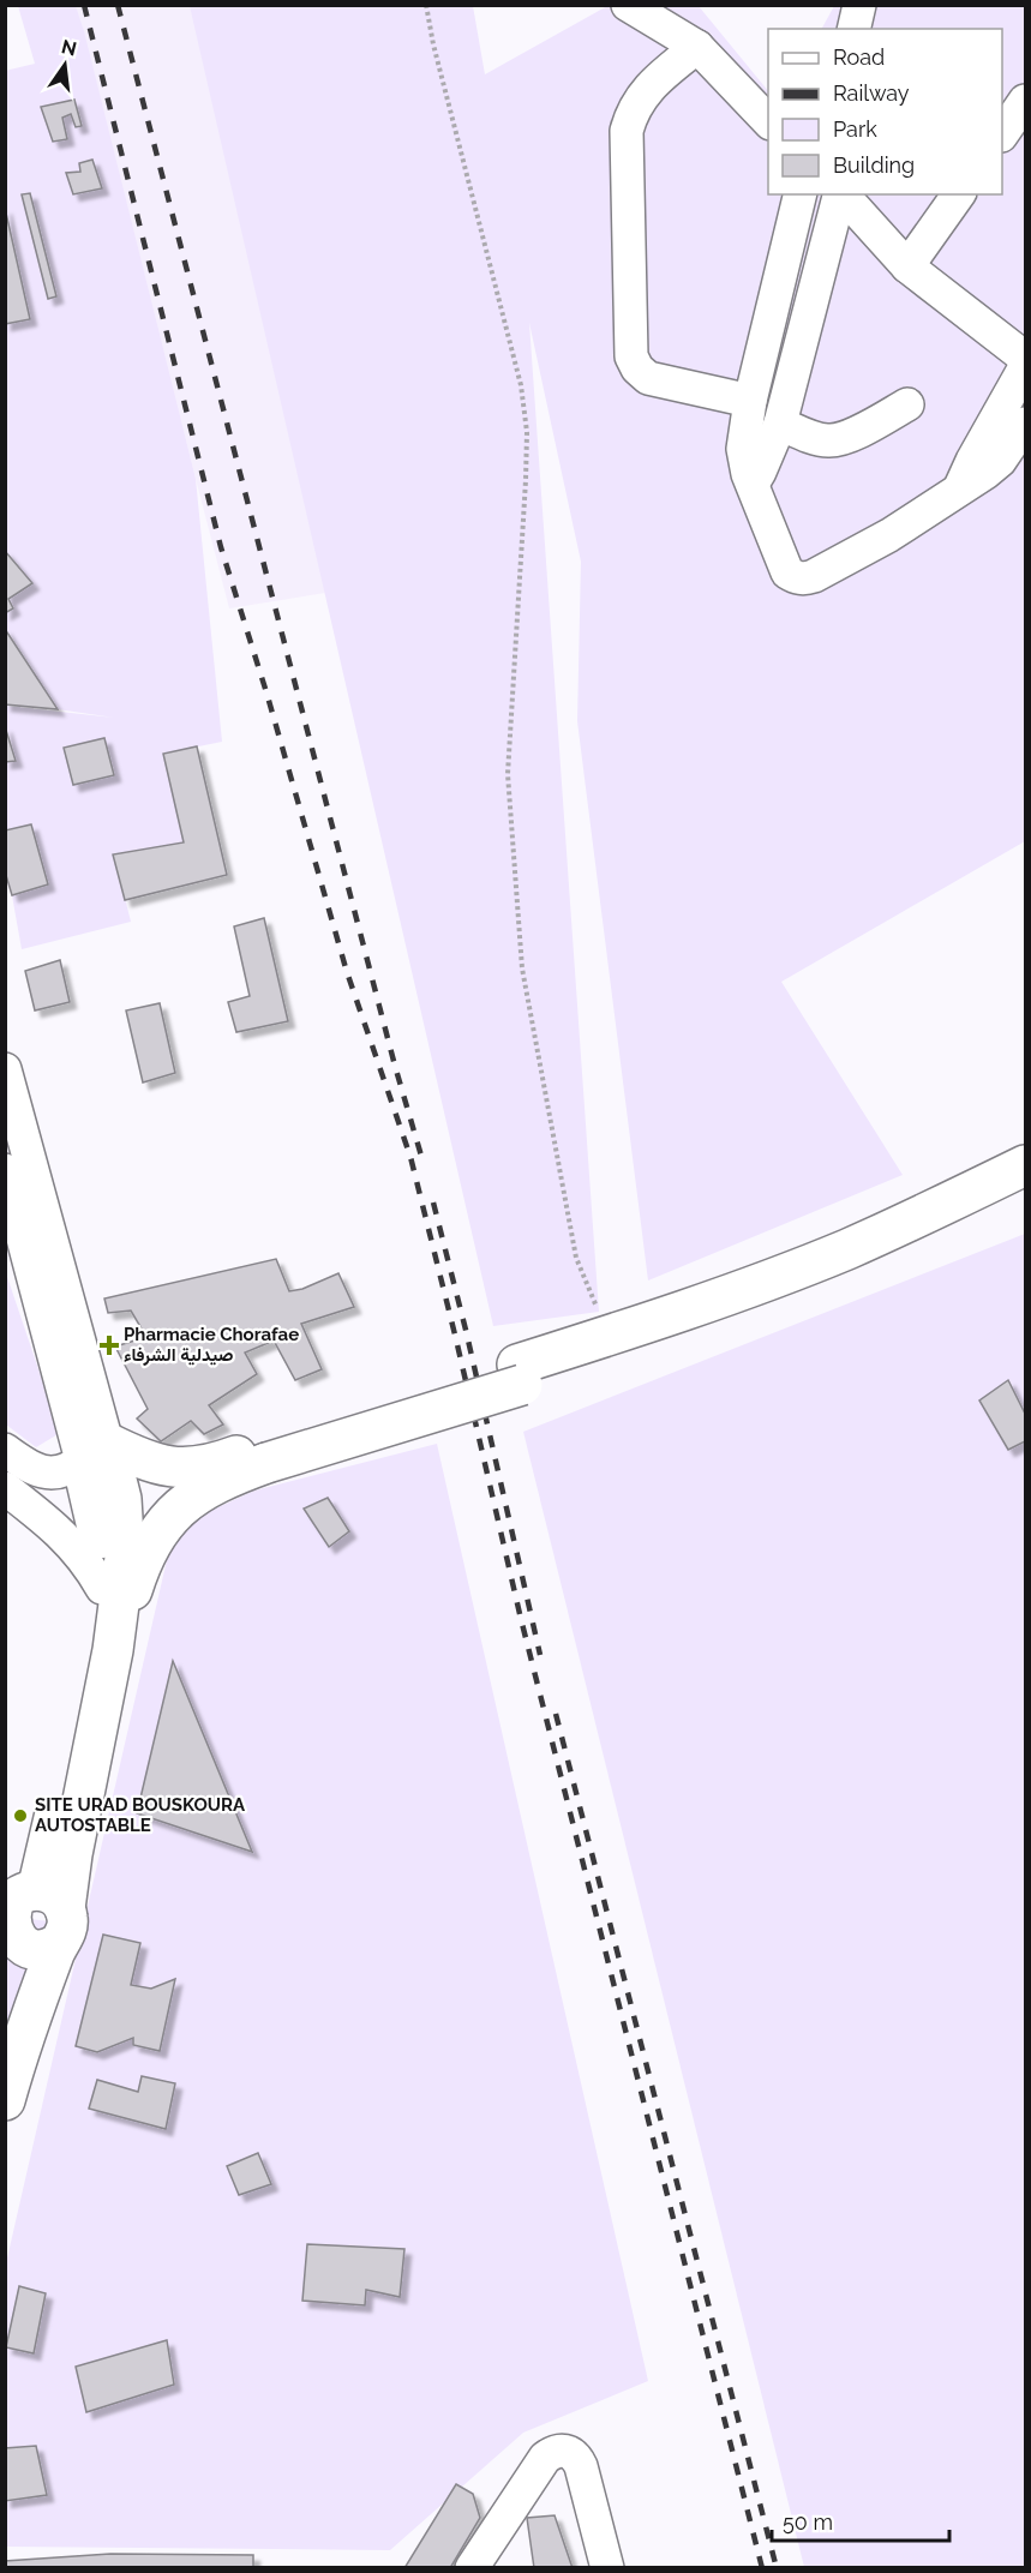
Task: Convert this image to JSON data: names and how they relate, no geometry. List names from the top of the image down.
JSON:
{
  "places": {
    "health": ["Pharmacie Chorafae صيدلية الشرفاء"],
    "other": ["SITE URAD BOUSKOURA AUTOSTABLE"]
  },
  "legend": [
    "Road",
    "Railway",
    "Park",
    "Building"
  ],
  "scale_bar": "50 m",
  "north": "top"
}
